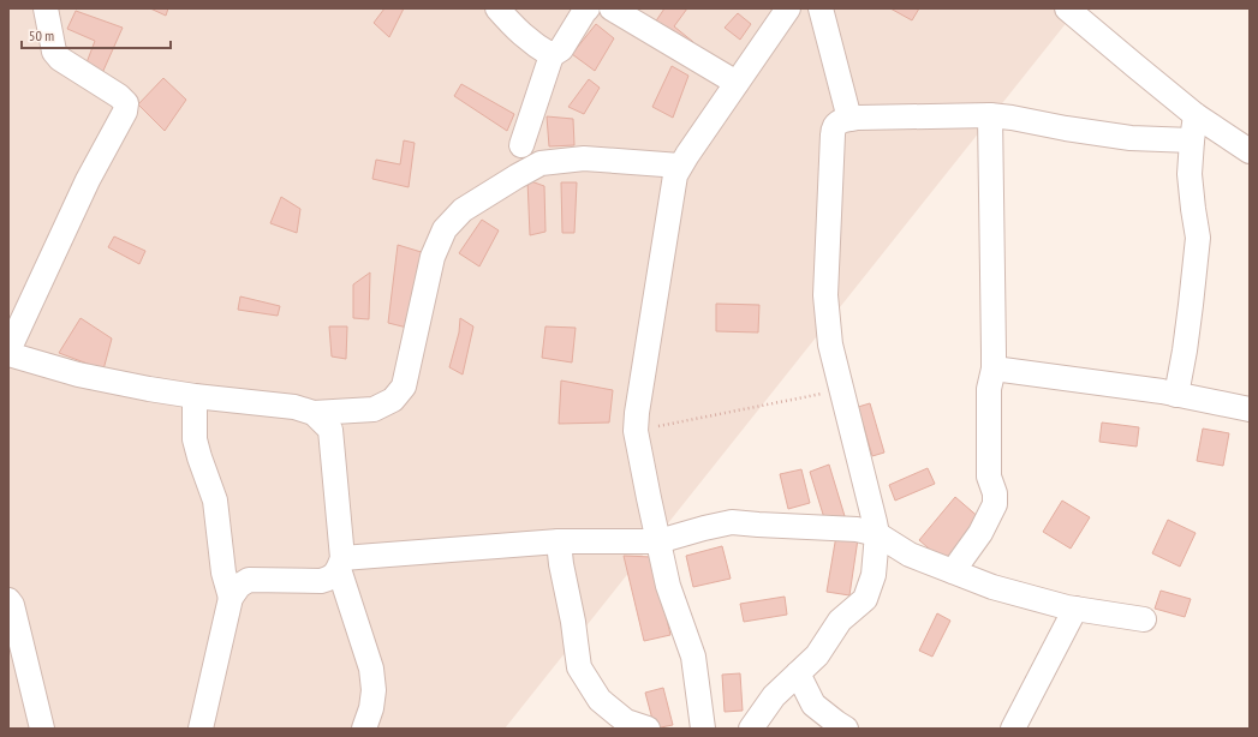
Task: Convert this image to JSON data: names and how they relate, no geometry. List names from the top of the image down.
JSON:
{
  "scale_bar": "50 m"
}
